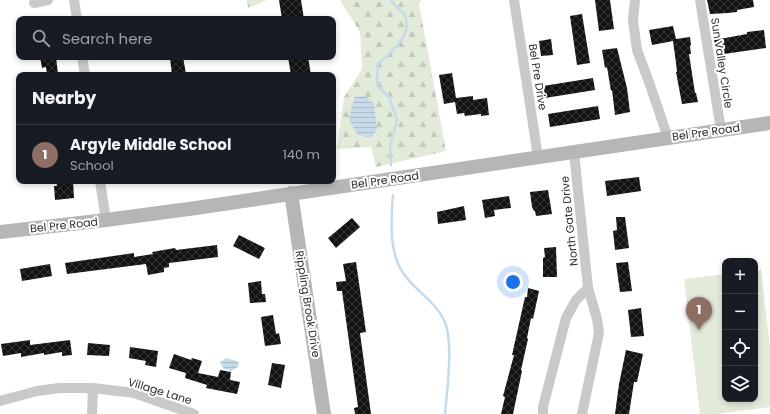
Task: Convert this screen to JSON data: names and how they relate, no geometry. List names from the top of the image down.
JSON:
{
  "streets": {
    "main road": ["Bel Pre Road", "Rippling Brook Drive"],
    "street": [
      "Sun Valley Circle",
      "Bel Pre Drive",
      "North Gate Drive",
      "Village Lane"
    ]
  },
  "crossings": [
    ["Sun Valley Circle", "Bel Pre Road"],
    ["Bel Pre Drive", "Bel Pre Road"],
    ["Bel Pre Road", "North Gate Drive"],
    ["Bel Pre Road", "Rippling Brook Drive"]
  ],
  "page": {
    "search": "Search here",
    "heading": "Nearby",
    "list": [
      {
        "mark": "1",
        "name": "Argyle Middle School",
        "note": "School",
        "value": "140 m"
      }
    ],
    "map_buttons": ["+", "−"],
    "pins": "1"
  }
}
